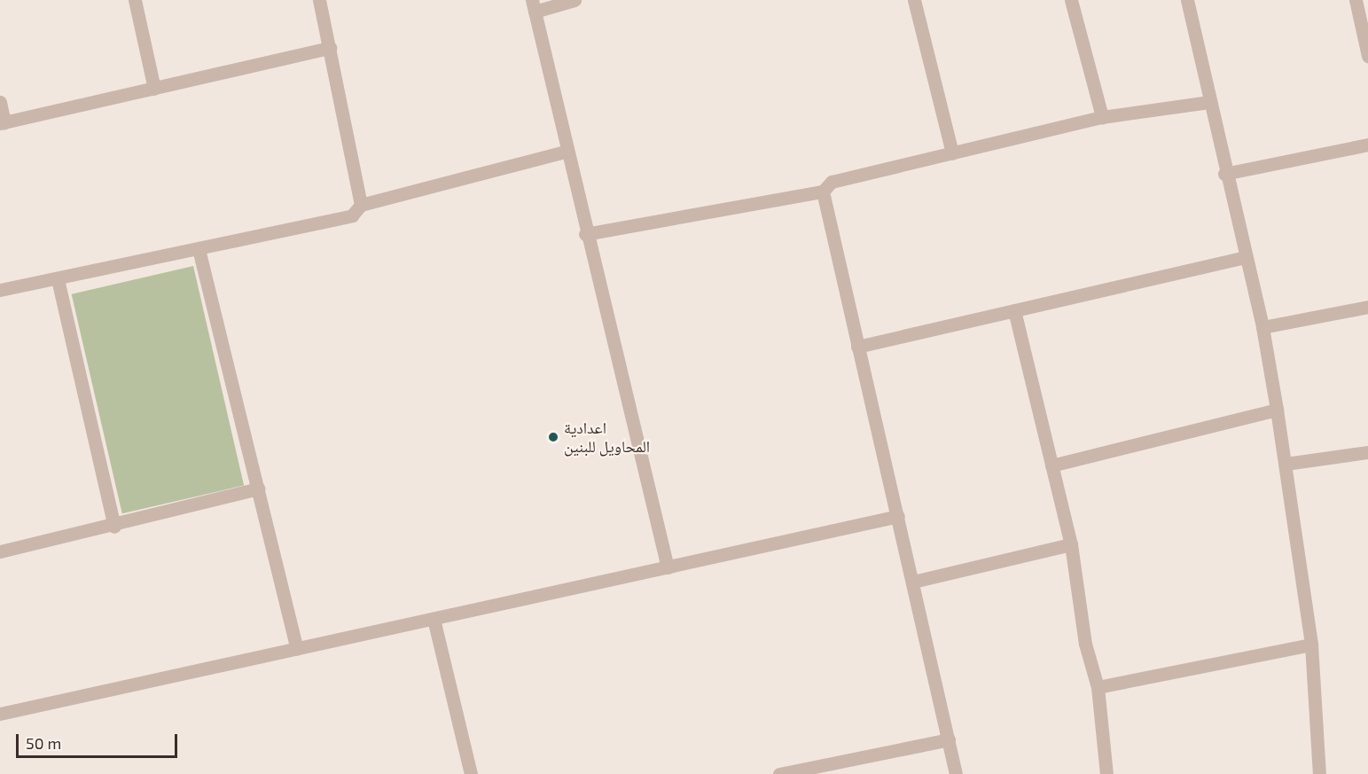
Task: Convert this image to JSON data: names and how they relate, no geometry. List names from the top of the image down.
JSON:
{
  "places": ["اعدادية المحاويل للبنين"],
  "scale_bar": "50 m"
}
